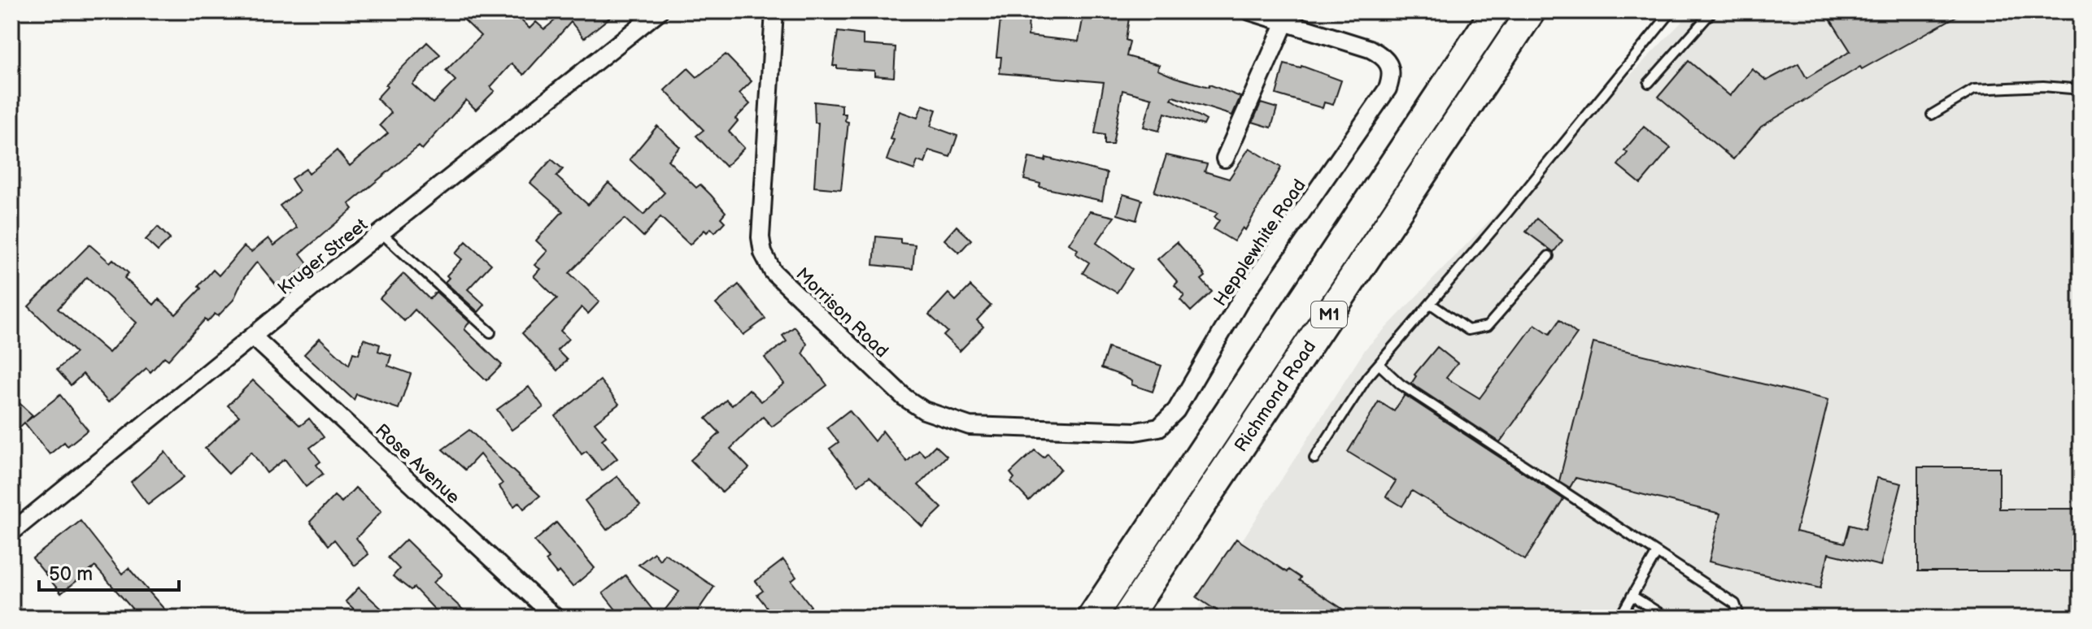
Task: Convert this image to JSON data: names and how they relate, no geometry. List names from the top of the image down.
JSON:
{
  "streets": {
    "highway": ["M1", "Richmond Road"],
    "street": [
      "Hepplewhite Road",
      "Kruger Street",
      "Morrison Road",
      "Rose Avenue"
    ]
  },
  "crossings": [
    ["Hepplewhite Road", "Morrison Road"],
    ["Kruger Street", "Rose Avenue"]
  ],
  "scale_bar": "50 m"
}
